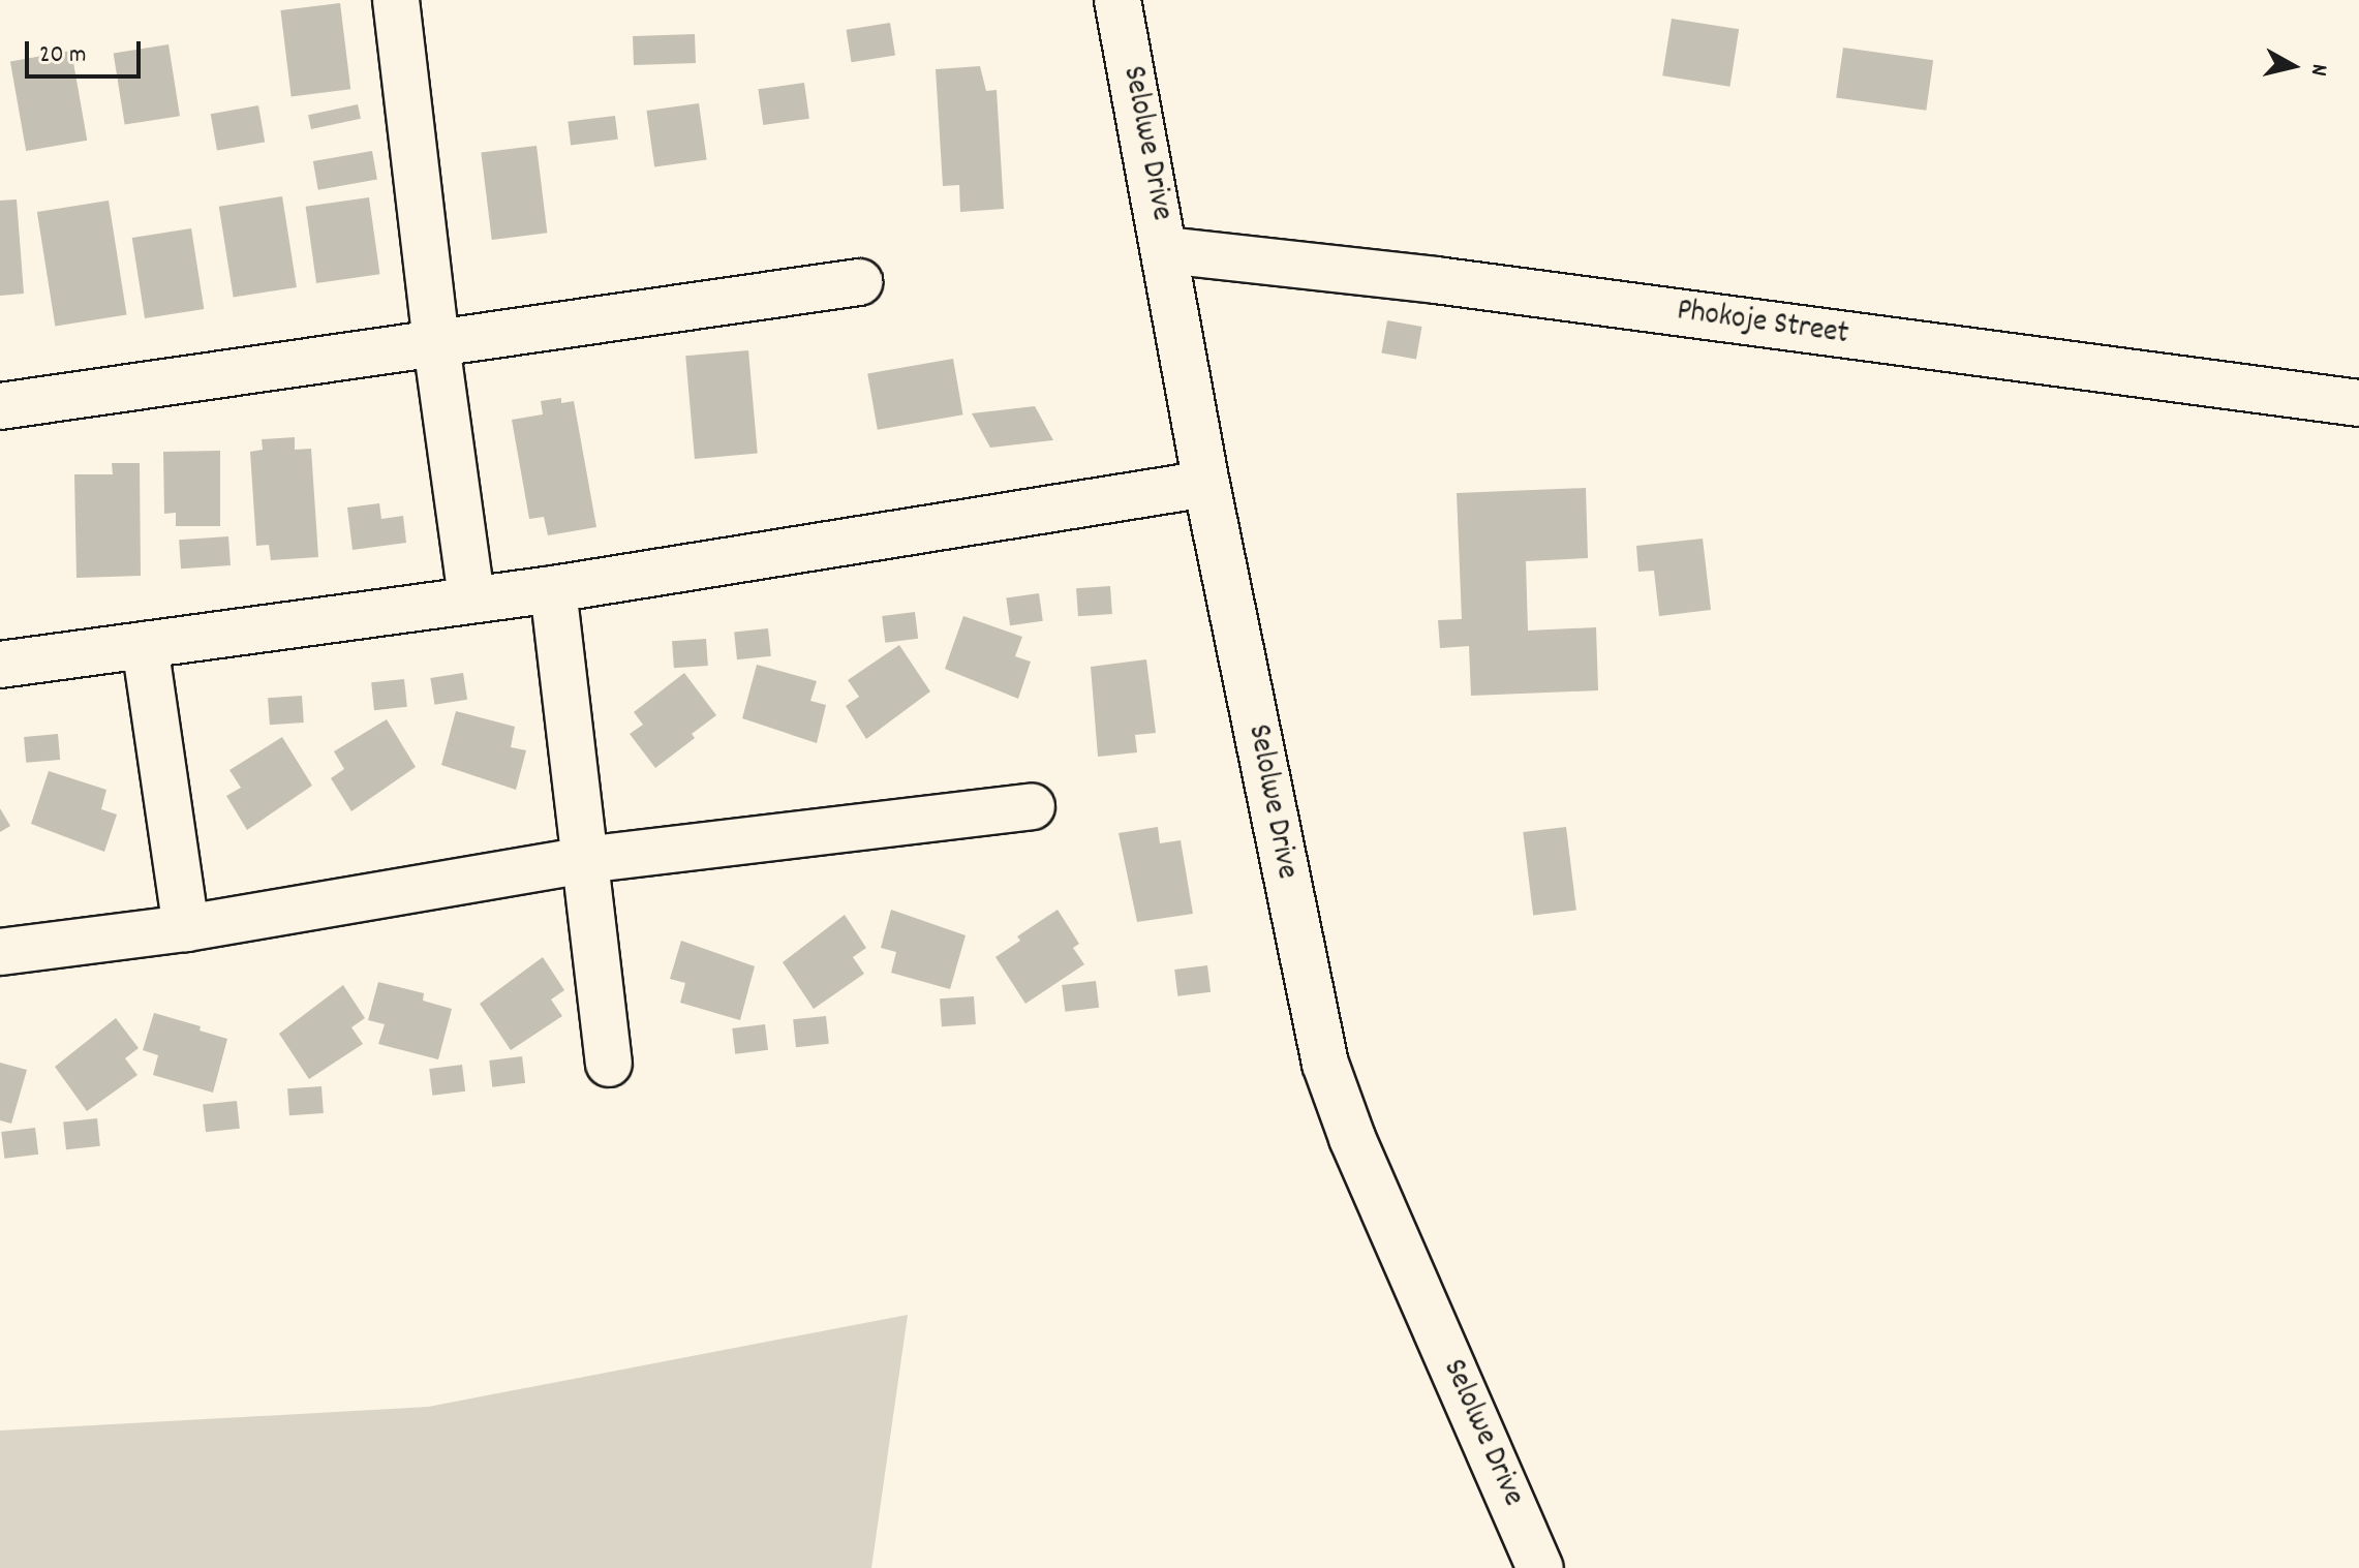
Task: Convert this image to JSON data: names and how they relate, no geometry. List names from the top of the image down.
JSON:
{
  "streets": {
    "street": ["Selolwe Drive", "Phokoje Street"]
  },
  "crossings": [
    ["Selolwe Drive", "Phokoje Street"]
  ],
  "scale_bar": "20 m",
  "north": "right"
}
